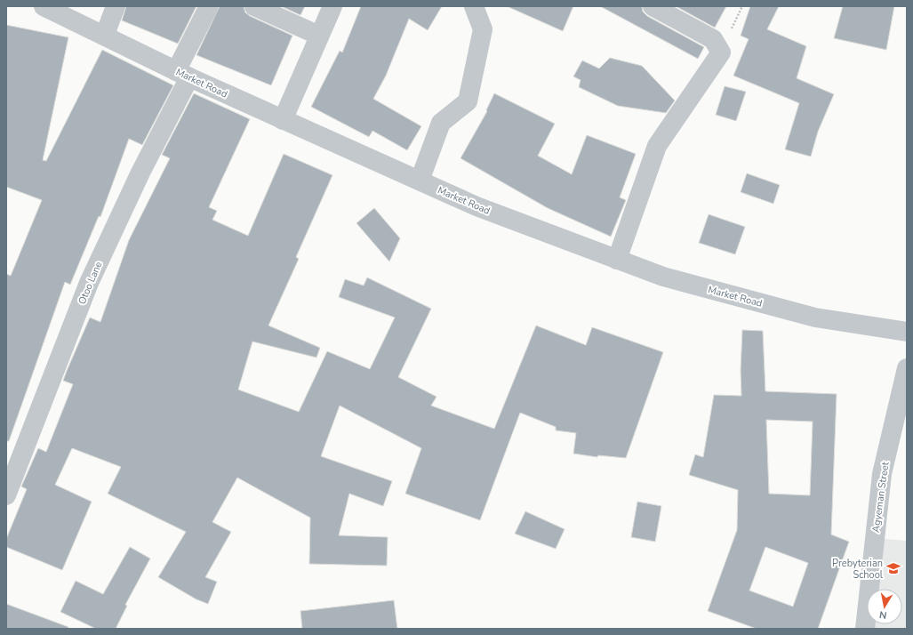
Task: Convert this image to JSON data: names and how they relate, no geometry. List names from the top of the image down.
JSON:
{
  "streets": {
    "street": ["Market Road", "Otoo Lane", "Agyeman Street"]
  },
  "crossings": [
    ["Market Road", "Otoo Lane"]
  ],
  "places": {
    "school or university": ["Prebyterian School"]
  },
  "north": "bottom"
}
